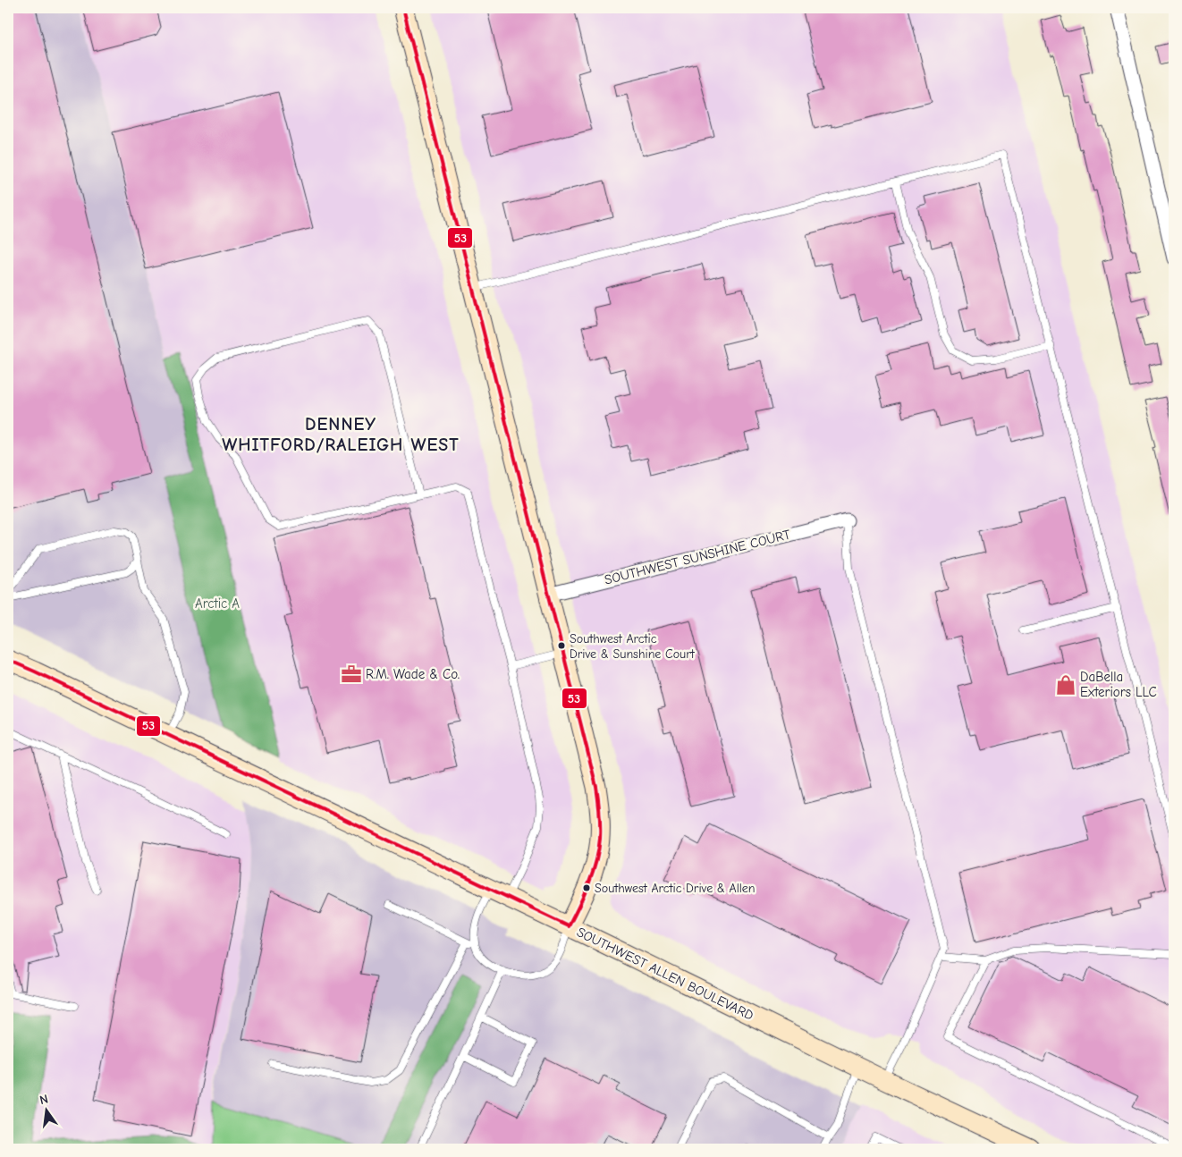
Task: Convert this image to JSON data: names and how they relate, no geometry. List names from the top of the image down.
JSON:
{
  "streets": {
    "main road": ["SOUTHWEST ALLEN BOULEVARD"],
    "street": ["SOUTHWEST SUNSHINE COURT"]
  },
  "districts": ["DENNEY WHITFORD/RALEIGH WEST"],
  "parks": ["Arctic A"],
  "places": {
    "other": ["Southwest Arctic Drive & Sunshine Court", "Southwest Arctic Drive & Allen"],
    "office": ["R.M. Wade & Co."],
    "shop": ["DaBella Exteriors LLC"]
  },
  "lines": ["transit line 53"],
  "north": "top"
}
